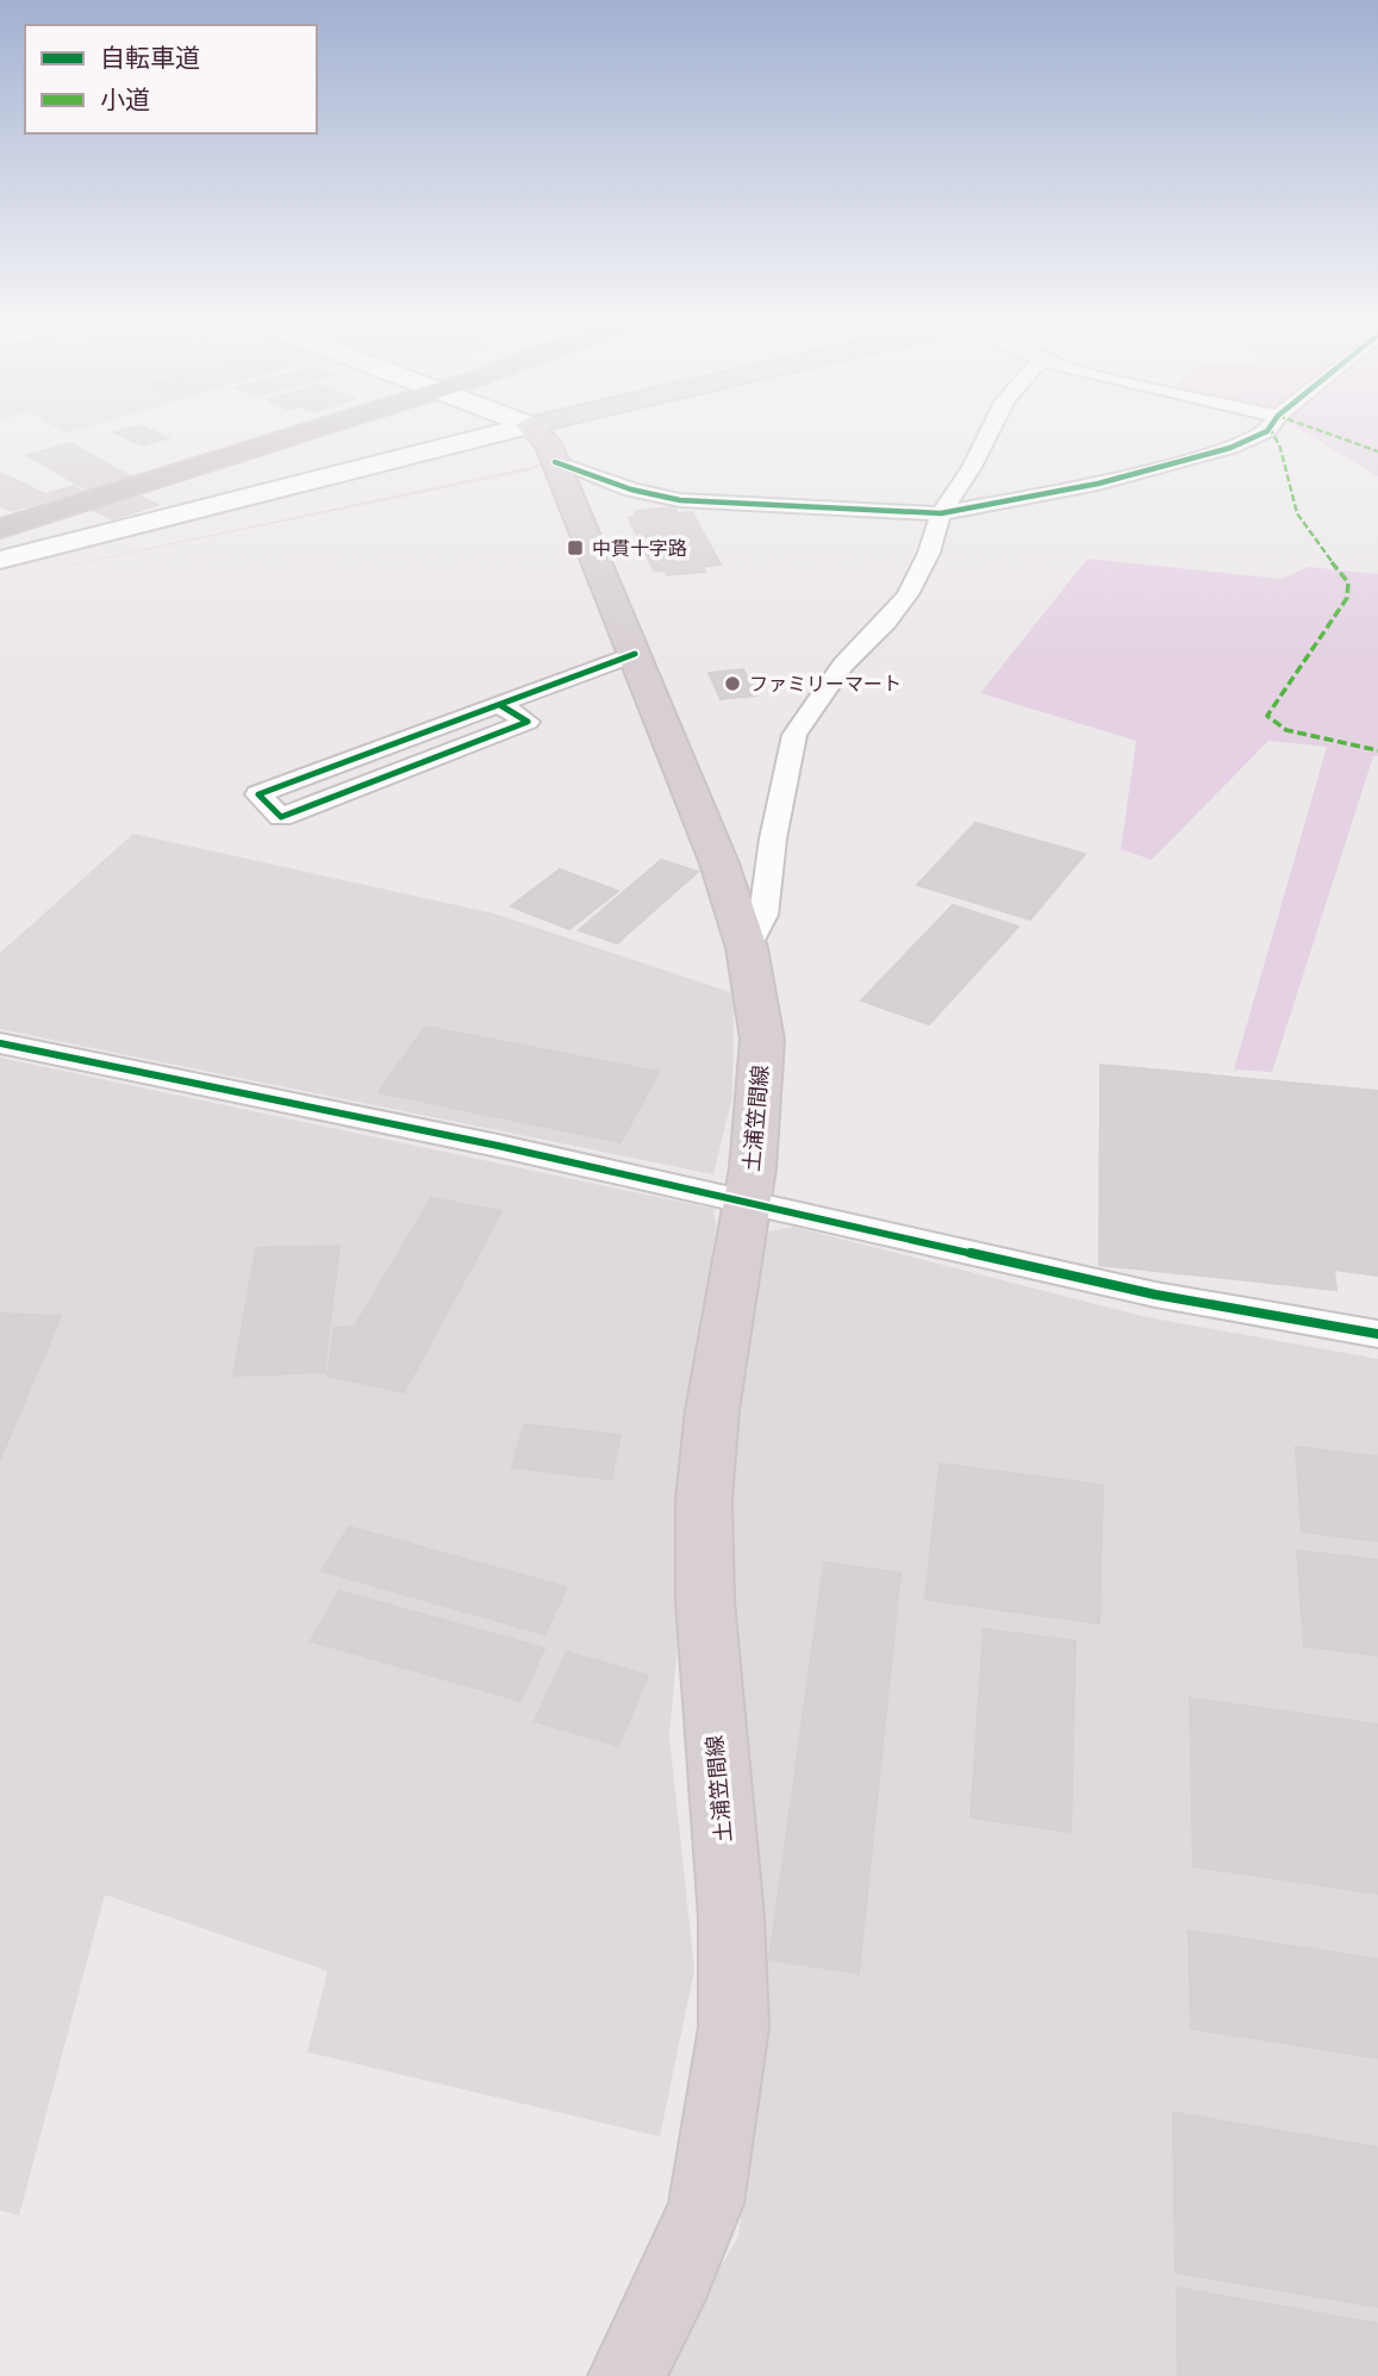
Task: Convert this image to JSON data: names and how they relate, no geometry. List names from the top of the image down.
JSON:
{
  "streets": {
    "main road": ["土浦笠間線"]
  },
  "places": {
    "transit": ["中貫十字路"],
    "other": ["ファミリーマート"]
  },
  "legend": ["自転車道", "小道"]
}
